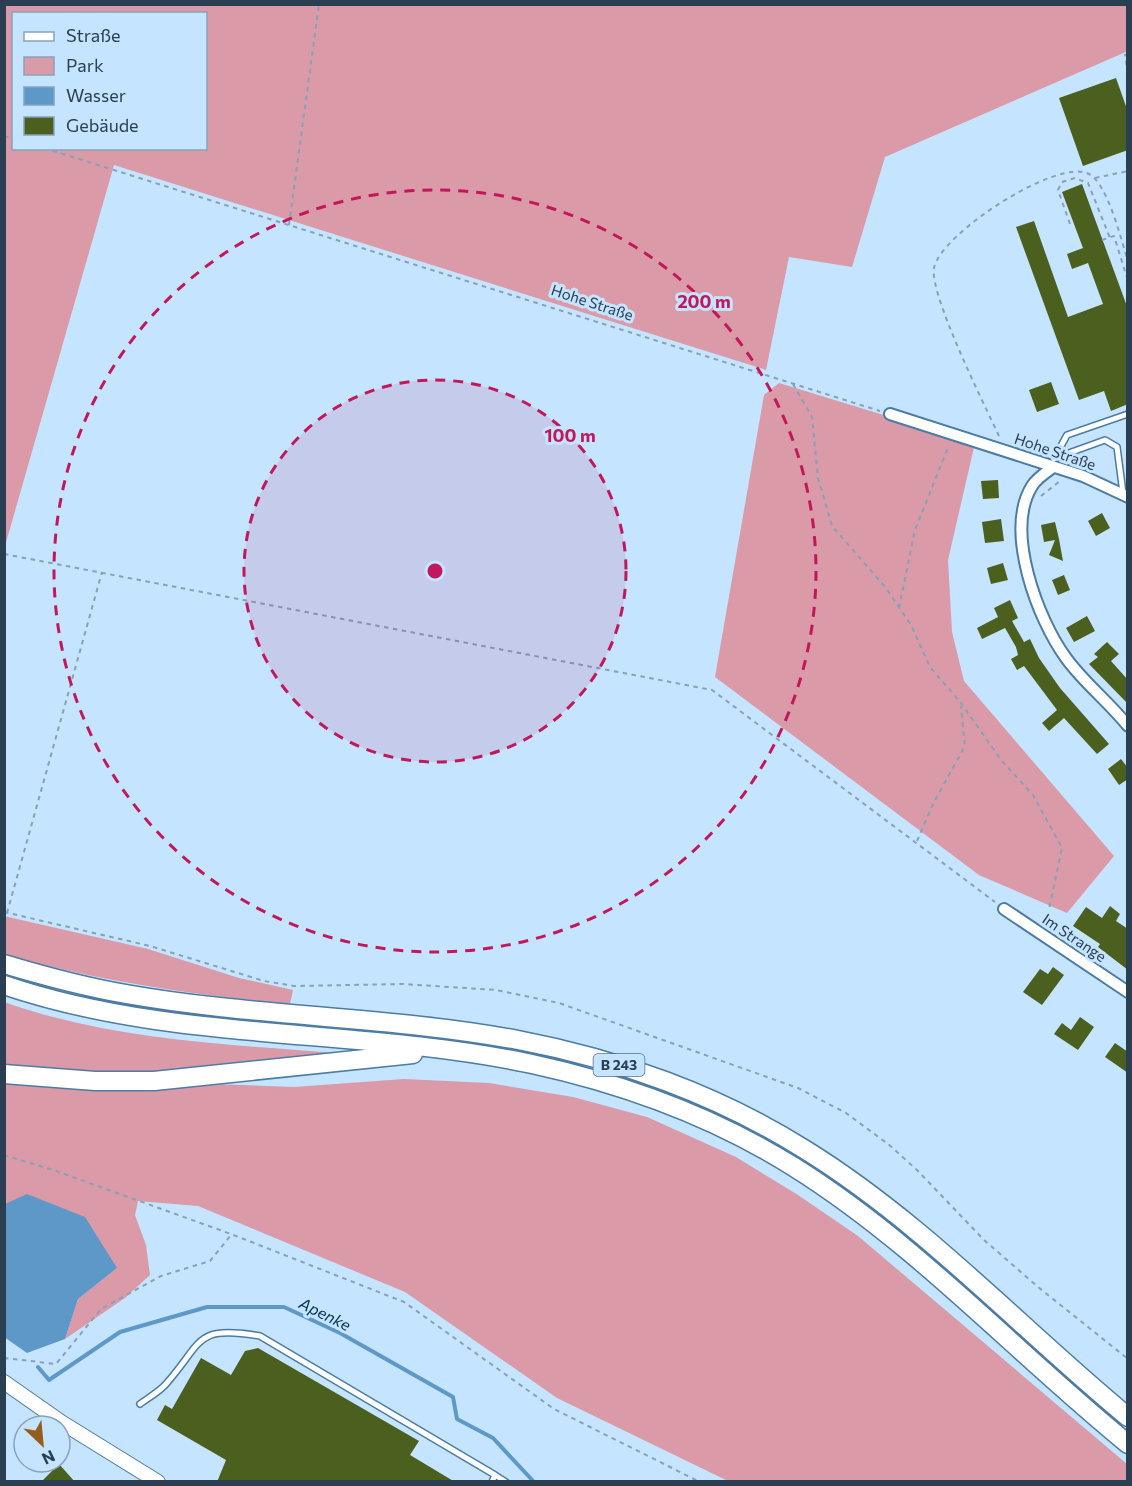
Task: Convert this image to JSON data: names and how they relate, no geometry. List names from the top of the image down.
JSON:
{
  "streets": {
    "highway": ["B 243"],
    "street": ["Hohe Straße", "Im Strange"]
  },
  "water": ["Apenke"],
  "legend": [
    "Straße",
    "Park",
    "Wasser",
    "Gebäude"
  ],
  "north": "bottom right",
  "rings": ["200 m", "100 m"]
}
